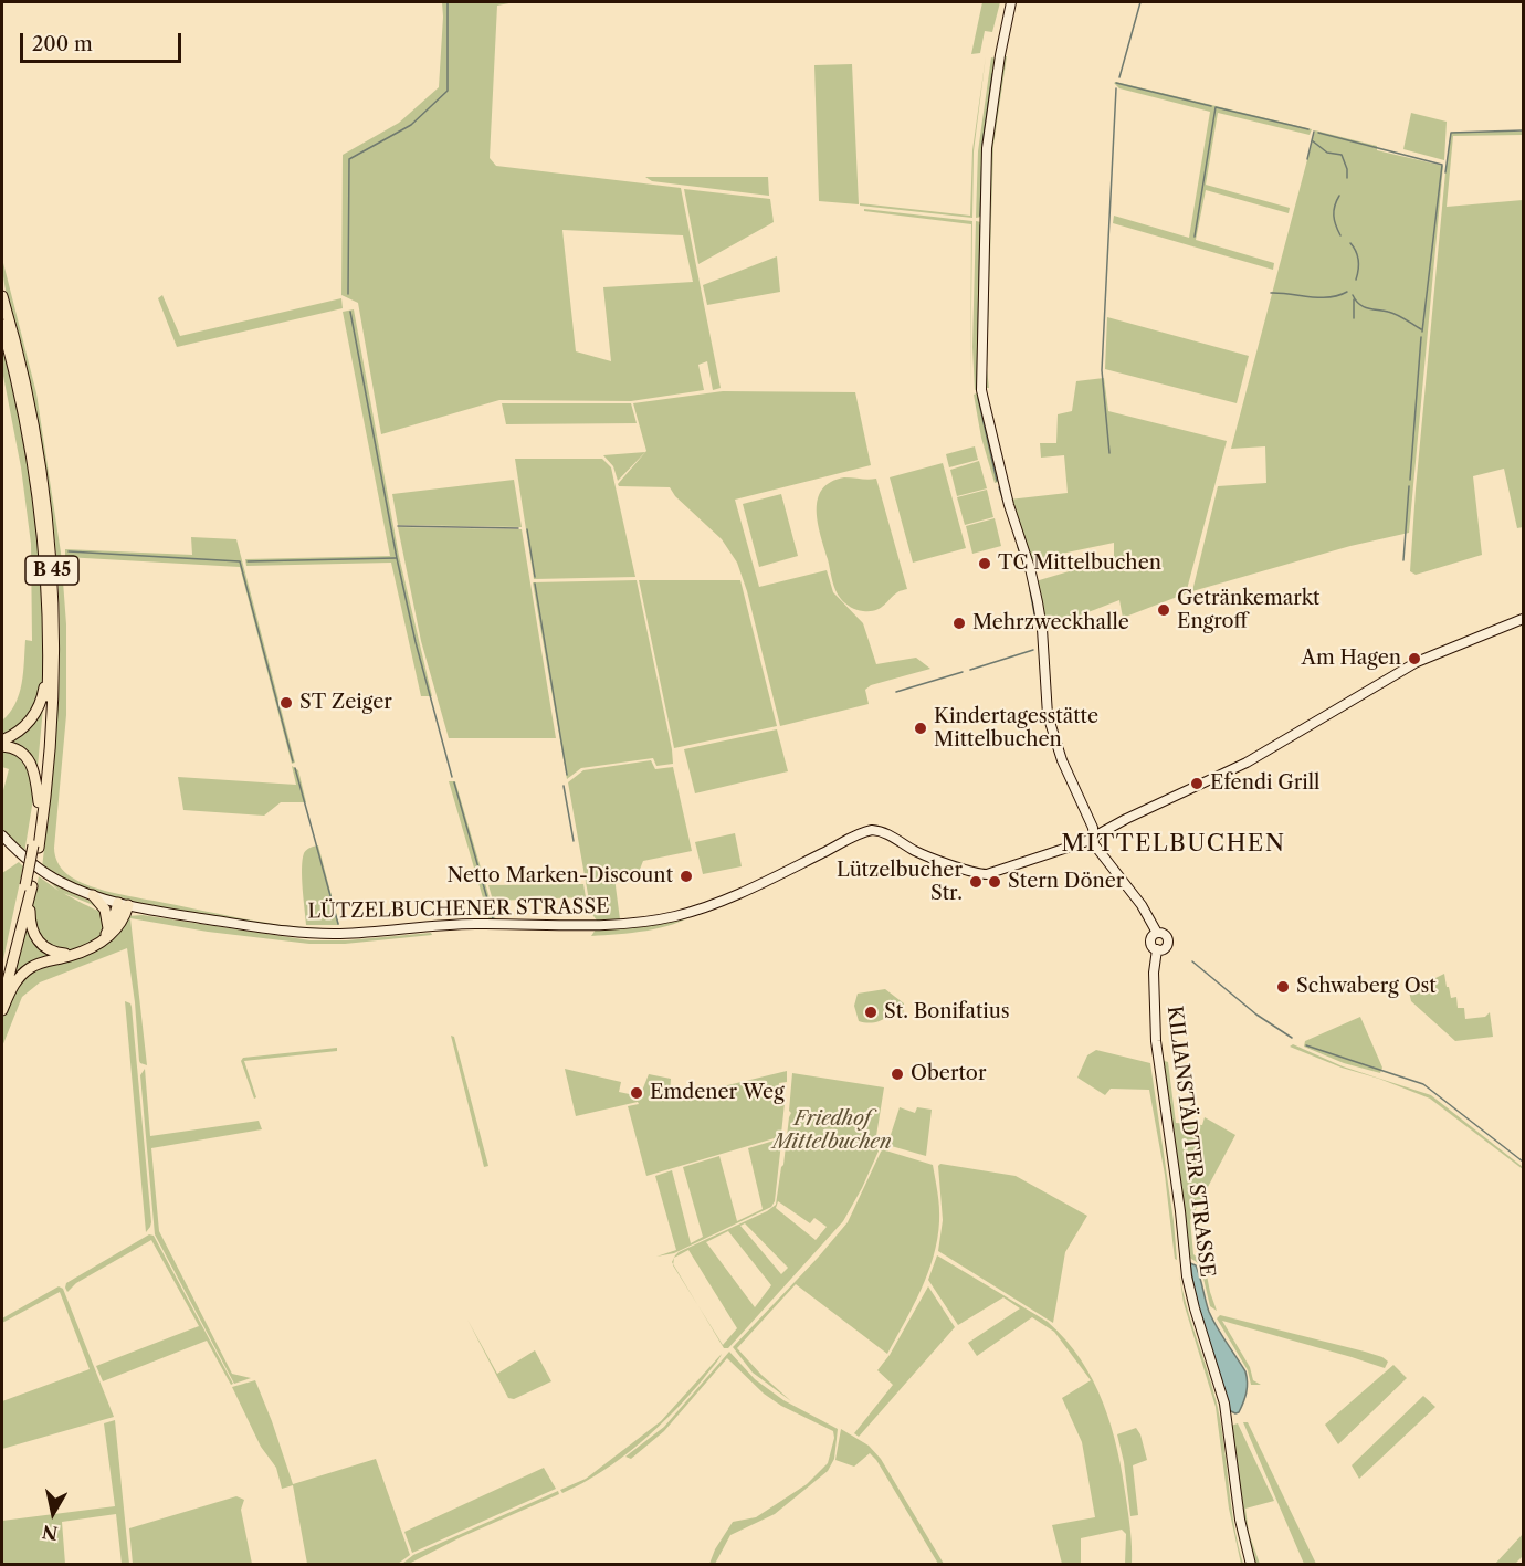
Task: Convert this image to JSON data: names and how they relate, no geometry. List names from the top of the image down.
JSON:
{
  "streets": {
    "highway": ["B 45"],
    "main road": ["LÜTZELBUCHENER STRASSE", "KILIANSTÄDTER STRASSE"]
  },
  "crossings": [
    ["LÜTZELBUCHENER STRASSE", "KILIANSTÄDTER STRASSE"]
  ],
  "districts": ["MITTELBUCHEN"],
  "parks": ["Friedhof Mittelbuchen"],
  "places": [
    "TC Mittelbuchen",
    "Getränkemarkt Engroff",
    "Mehrzweckhalle",
    "Am Hagen",
    "ST Zeiger",
    "Kindertagesstätte Mittelbuchen",
    "Efendi Grill",
    "Netto Marken-Discount",
    "Lützelbucher Str.",
    "Stern Döner",
    "Schwaberg Ost",
    "St. Bonifatius",
    "Obertor",
    "Emdener Weg"
  ],
  "scale_bar": "200 m",
  "north": "bottom"
}
